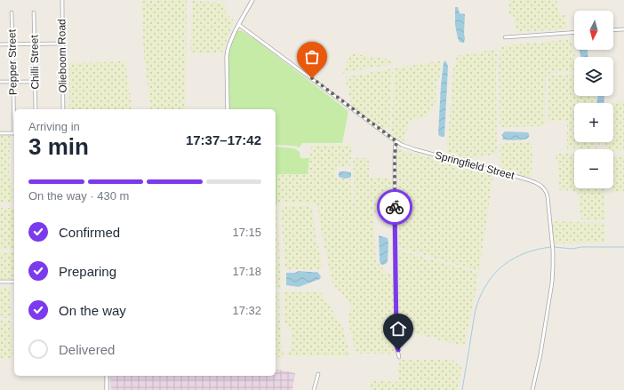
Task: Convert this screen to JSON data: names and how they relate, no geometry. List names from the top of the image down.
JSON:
{
  "streets": {
    "street": [
      "Olieboom Road",
      "Pepper Street",
      "Chilli Street",
      "Springfield Street"
    ]
  },
  "north": "bottom",
  "page": {
    "map_buttons": ["+", "−"],
    "heading": ["3 min", "Arriving in", "17:37–17:42"],
    "bar": "On the way · 430 m",
    "list": [
      ["Confirmed", "17:15"],
      ["Preparing", "17:18"],
      ["On the way", "17:32"],
      "Delivered"
    ]
  }
}
